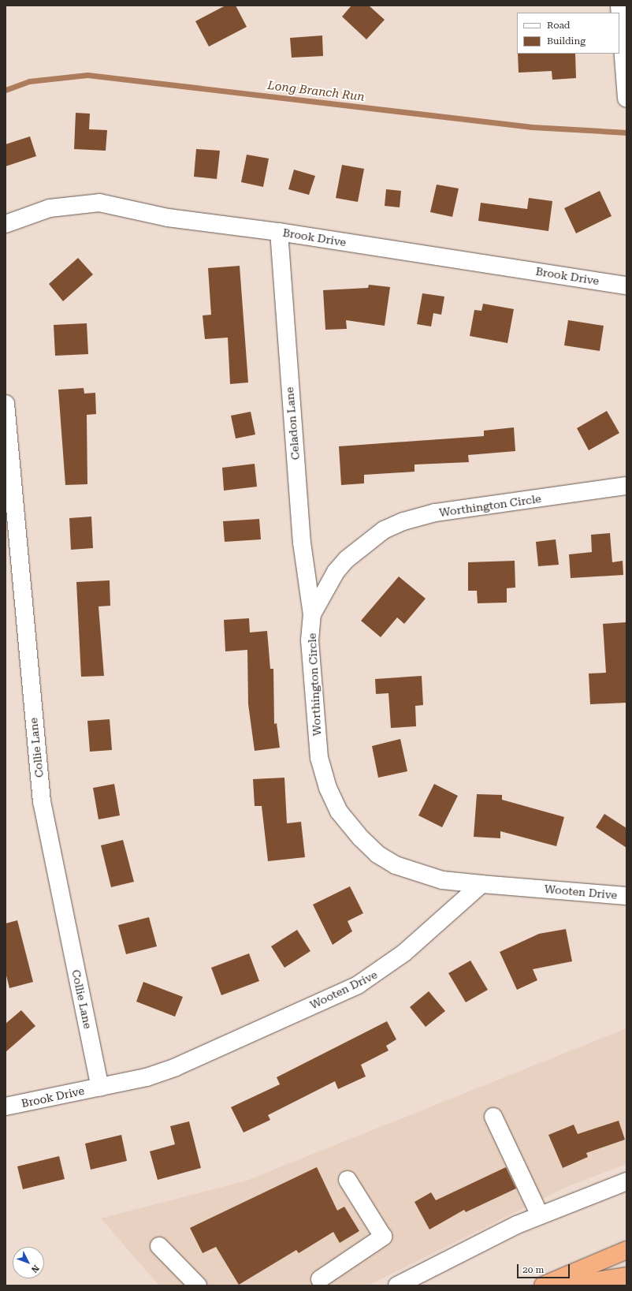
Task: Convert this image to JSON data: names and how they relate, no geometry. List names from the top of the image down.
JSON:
{
  "streets": {
    "street": [
      "Brook Drive",
      "Celadon Lane",
      "Worthington Circle",
      "Collie Lane",
      "Wooten Drive"
    ]
  },
  "crossings": [
    ["Brook Drive", "Celadon Lane"],
    ["Brook Drive", "Collie Lane"],
    ["Brook Drive", "Wooten Drive"],
    ["Celadon Lane", "Worthington Circle"],
    ["Worthington Circle", "Wooten Drive"],
    ["Collie Lane", "Wooten Drive"]
  ],
  "water": ["Long Branch Run"],
  "legend": ["Road", "Building"],
  "scale_bar": "20 m",
  "north": "bottom right"
}
